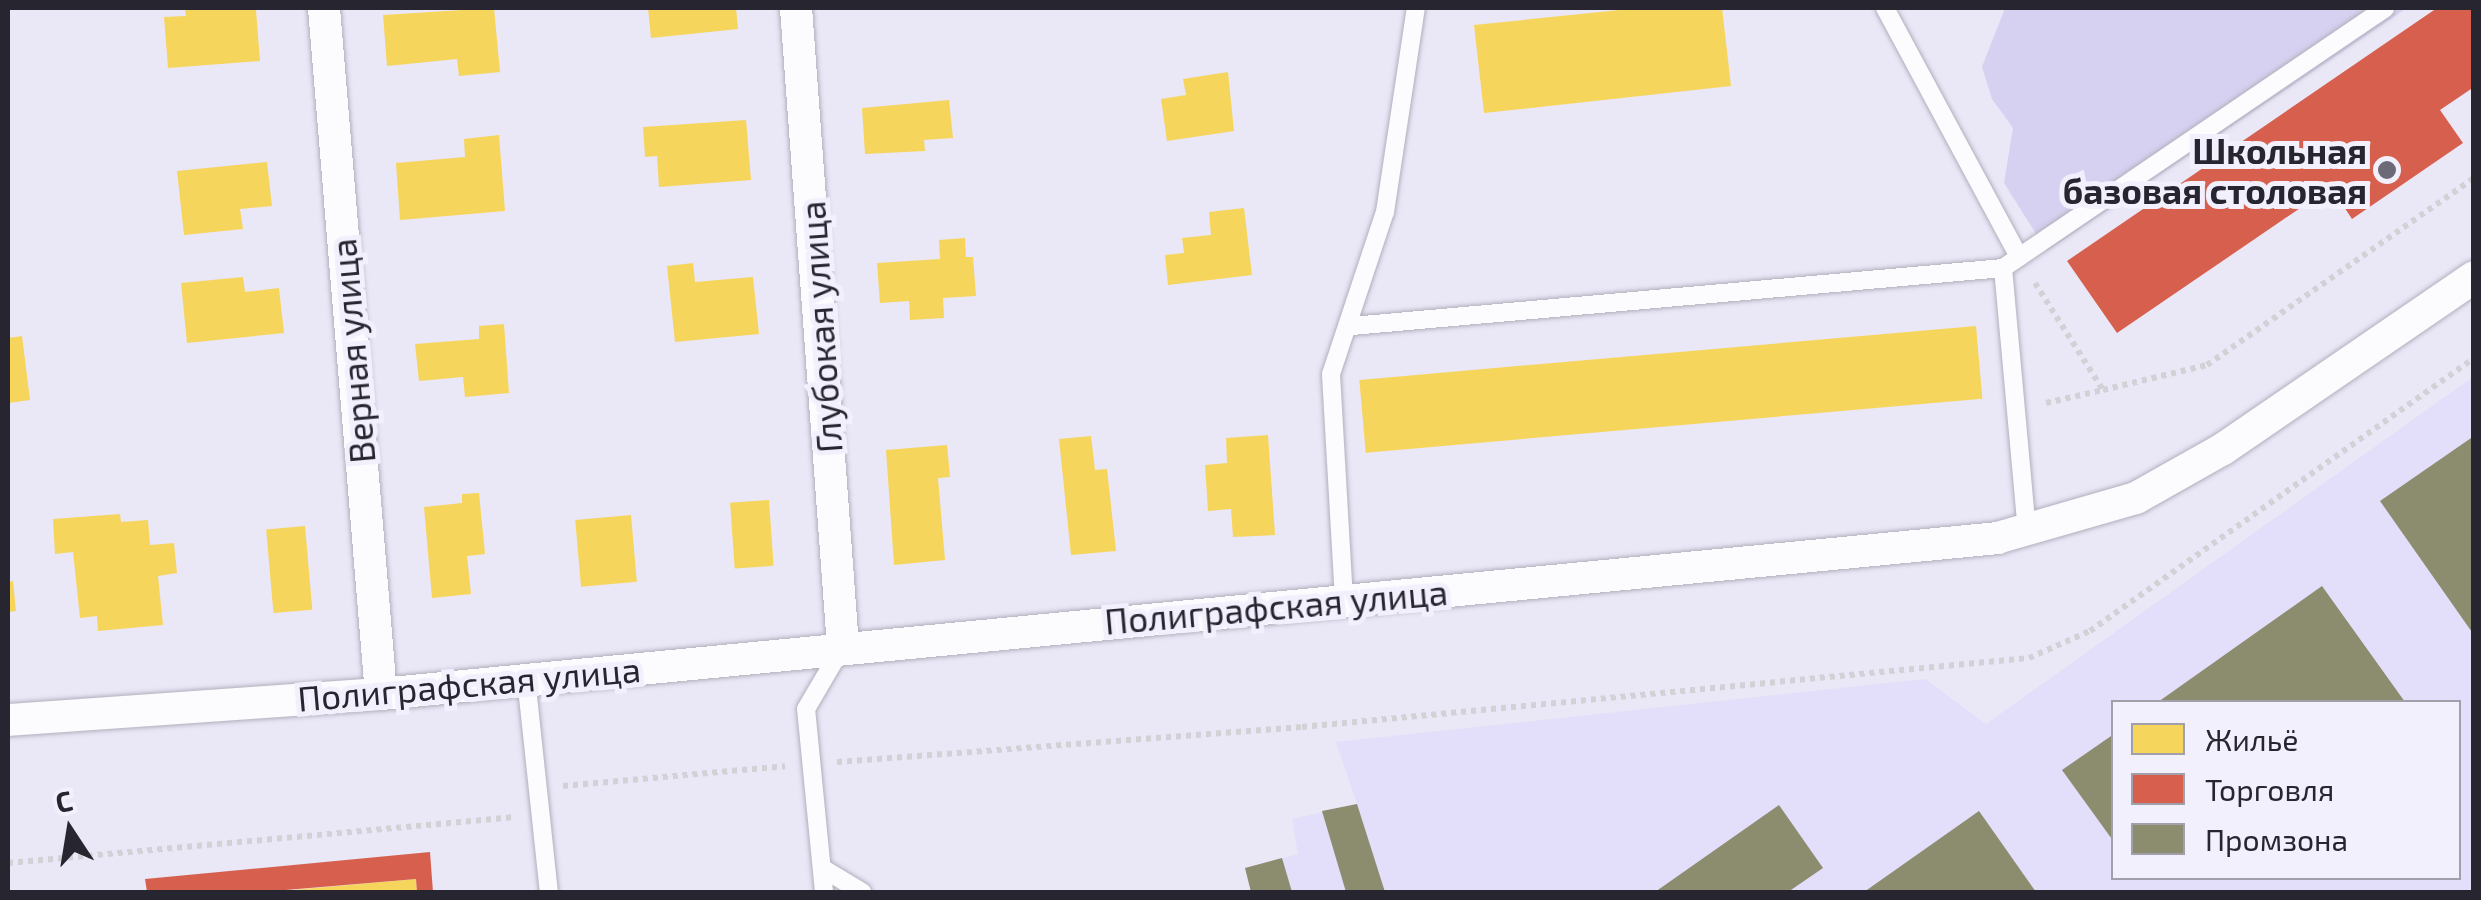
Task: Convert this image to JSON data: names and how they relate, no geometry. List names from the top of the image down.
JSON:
{
  "streets": {
    "street": ["Глубокая улица", "Верная улица", "Полиграфская улица"]
  },
  "crossings": [
    ["Глубокая улица", "Полиграфская улица"],
    ["Верная улица", "Полиграфская улица"]
  ],
  "places": ["Школьная базовая столовая"],
  "legend": ["Жильё", "Торговля", "Промзона"],
  "north": "top"
}
